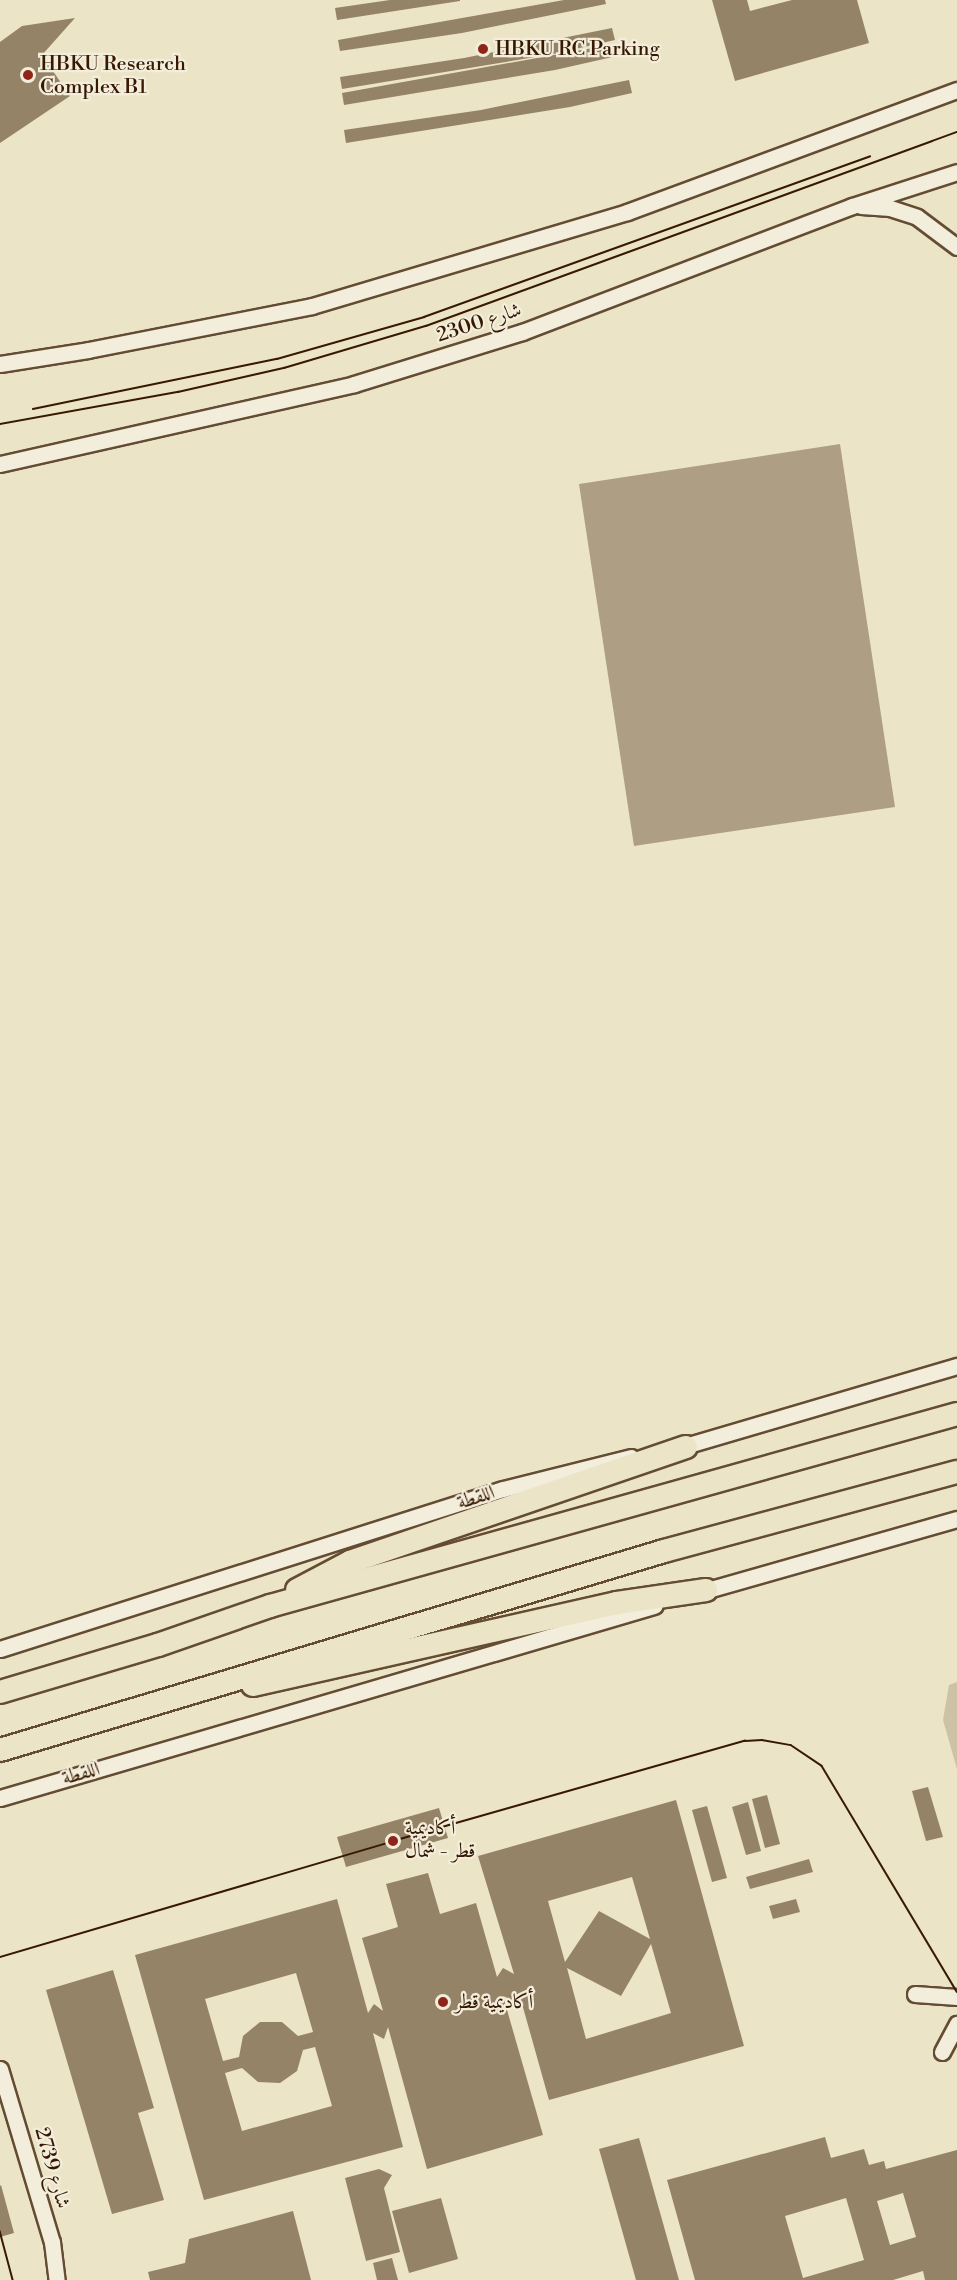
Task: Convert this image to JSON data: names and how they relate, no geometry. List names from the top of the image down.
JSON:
{
  "streets": {
    "street": ["شارع 2300", "اللقطة", "شارع 2739"]
  },
  "places": [
    "HBKU RC Parking",
    "HBKU Research Complex B1",
    "أكاديمية قطر - شمال",
    "أكاديمية قطر"
  ]
}
